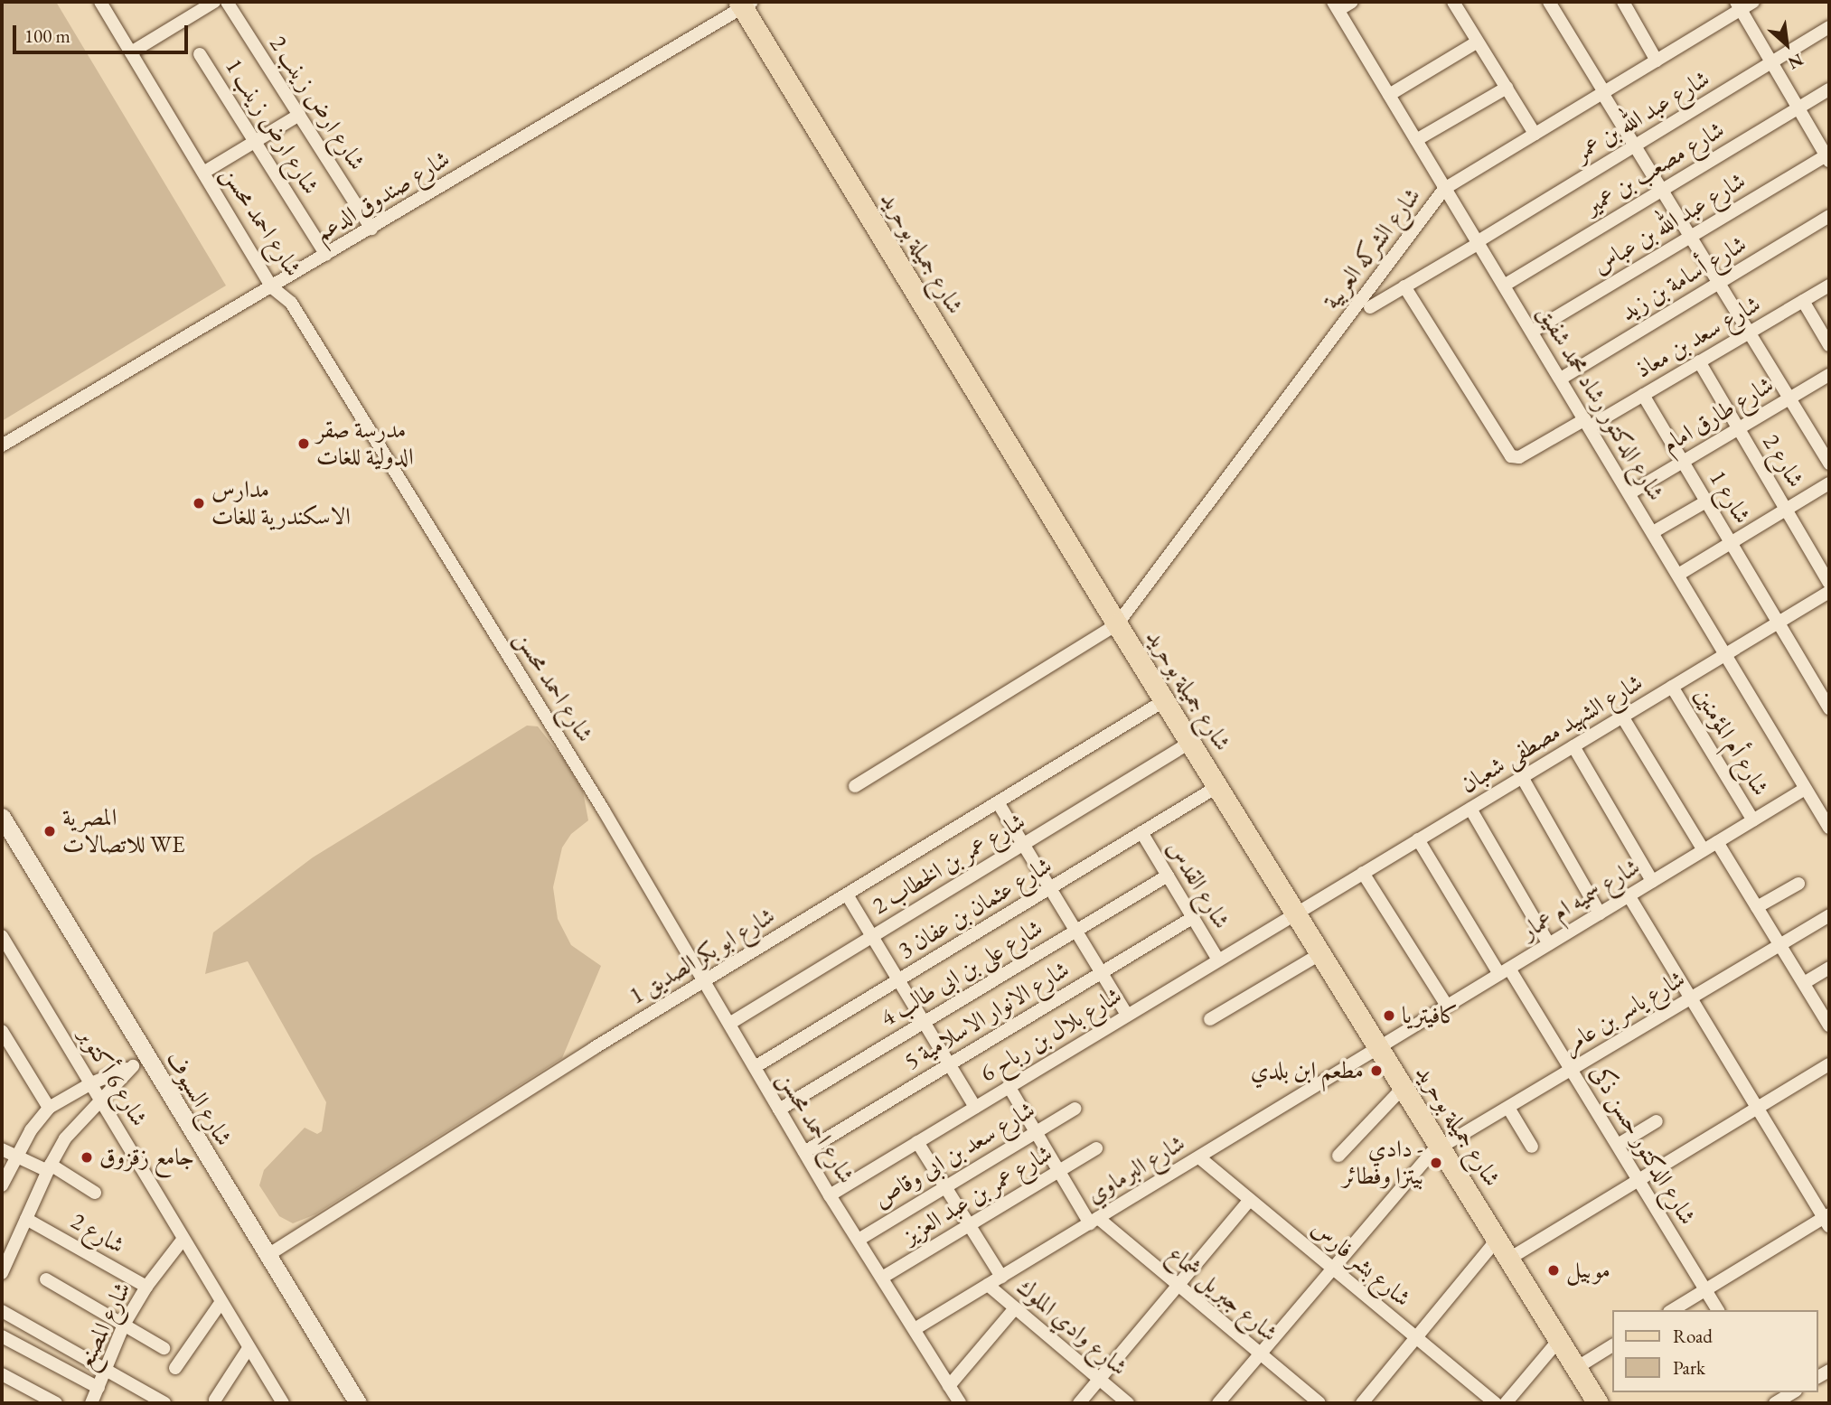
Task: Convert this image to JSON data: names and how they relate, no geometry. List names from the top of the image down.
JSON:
{
  "streets": {
    "main road": ["شارع جميلة بوحريد", "شارع السيوف"],
    "street": [
      "شارع ارض زينب 2",
      "شارع عبد الله بن عمر",
      "شارع ارض زينب 1",
      "شارع مصعب بن عمير",
      "شارع صندوق الدعم",
      "شارع احمد محسن",
      "شارع عبد الله بن عباس",
      "شارع الشركه العربية",
      "شارع أسامة بن زيد",
      "شارع سعد بن معاذ",
      "شارع الدكتور رشاد محمد شفيق",
      "شارع طارق امام",
      "شارع 2",
      "شارع 1",
      "شارع الشهيد مصطفى شعبان",
      "شارع أم المؤمنين",
      "شارع عمر بن الخطاب 2",
      "شارع القدس",
      "شارع سميه ام عمار",
      "شارع عثمان بن عفان 3",
      "شارع ابو بكر الصديق 1",
      "شارع على بن ابى طالب 4",
      "شارع ياسر بن عامر",
      "شارع الانوار الاسلامية 5",
      "شارع بلال بن رباح 6",
      "شارع 6 أكتوبر",
      "شارع الدكتور حسن ذكى",
      "شارع سعد بن ابى وقاص",
      "شارع البرماوي",
      "شارع عمر بن عبد العزيز",
      "شارع بشر فارس",
      "شارع جبريل شماع",
      "شارع المصنع",
      "شارع وادي الملوك"
    ]
  },
  "crossings": [
    ["شارع ارض زينب 2", "شارع صندوق الدعم"],
    ["شارع عبد الله بن عمر", "شارع سعد بن معاذ"],
    ["شارع عبد الله بن عمر", "شارع الدكتور رشاد محمد شفيق"],
    ["شارع ارض زينب 1", "شارع صندوق الدعم"],
    ["شارع مصعب بن عمير", "شارع الدكتور رشاد محمد شفيق"],
    ["شارع صندوق الدعم", "شارع احمد محسن"],
    ["شارع صندوق الدعم", "شارع جميلة بوحريد"],
    ["شارع احمد محسن", "شارع عمر بن الخطاب 2"],
    ["شارع احمد محسن", "شارع عثمان بن عفان 3"],
    ["شارع احمد محسن", "شارع ابو بكر الصديق 1"],
    ["شارع احمد محسن", "شارع على بن ابى طالب 4"],
    ["شارع احمد محسن", "شارع الانوار الاسلامية 5"],
    ["شارع احمد محسن", "شارع بلال بن رباح 6"],
    ["شارع احمد محسن", "شارع سعد بن ابى وقاص"],
    ["شارع احمد محسن", "شارع البرماوي"],
    ["شارع احمد محسن", "شارع عمر بن عبد العزيز"],
    ["شارع عبد الله بن عباس", "شارع الدكتور رشاد محمد شفيق"],
    ["شارع الشركه العربية", "شارع جميلة بوحريد"],
    ["شارع الشركه العربية", "شارع الدكتور رشاد محمد شفيق"],
    ["شارع جميلة بوحريد", "شارع الشهيد مصطفى شعبان"],
    ["شارع جميلة بوحريد", "شارع عمر بن الخطاب 2"],
    ["شارع جميلة بوحريد", "شارع سميه ام عمار"],
    ["شارع جميلة بوحريد", "شارع عثمان بن عفان 3"],
    ["شارع جميلة بوحريد", "شارع ابو بكر الصديق 1"],
    ["شارع جميلة بوحريد", "شارع ياسر بن عامر"],
    ["شارع جميلة بوحريد", "شارع بلال بن رباح 6"],
    ["شارع جميلة بوحريد", "شارع البرماوي"],
    ["شارع أسامة بن زيد", "شارع الدكتور رشاد محمد شفيق"],
    ["شارع سعد بن معاذ", "شارع الدكتور رشاد محمد شفيق"],
    ["شارع سعد بن معاذ", "شارع 2"],
    ["شارع سعد بن معاذ", "شارع 1"],
    ["شارع الدكتور رشاد محمد شفيق", "شارع طارق امام"],
    ["شارع الدكتور رشاد محمد شفيق", "شارع الشهيد مصطفى شعبان"],
    ["شارع الدكتور رشاد محمد شفيق", "شارع سميه ام عمار"],
    ["شارع طارق امام", "شارع 2"],
    ["شارع طارق امام", "شارع 1"],
    ["شارع 2", "شارع الشهيد مصطفى شعبان"],
    ["شارع 2", "شارع المصنع"],
    ["شارع 1", "شارع الشهيد مصطفى شعبان"],
    ["شارع الشهيد مصطفى شعبان", "شارع أم المؤمنين"],
    ["شارع الشهيد مصطفى شعبان", "شارع بلال بن رباح 6"],
    ["شارع الشهيد مصطفى شعبان", "شارع الدكتور حسن ذكى"],
    ["شارع أم المؤمنين", "شارع سميه ام عمار"],
    ["شارع القدس", "شارع عثمان بن عفان 3"],
    ["شارع القدس", "شارع على بن ابى طالب 4"],
    ["شارع القدس", "شارع الانوار الاسلامية 5"],
    ["شارع القدس", "شارع بلال بن رباح 6"],
    ["شارع سميه ام عمار", "شارع الدكتور حسن ذكى"],
    ["شارع سميه ام عمار", "شارع البرماوي"],
    ["شارع ابو بكر الصديق 1", "شارع السيوف"],
    ["شارع ياسر بن عامر", "شارع الدكتور حسن ذكى"],
    ["شارع ياسر بن عامر", "شارع بشر فارس"],
    ["شارع ياسر بن عامر", "شارع جبريل شماع"],
    ["شارع بلال بن رباح 6", "شارع جبريل شماع"],
    ["شارع بلال بن رباح 6", "شارع وادي الملوك"],
    ["شارع 6 أكتوبر", "شارع المصنع"],
    ["شارع سعد بن ابى وقاص", "شارع جبريل شماع"],
    ["شارع سعد بن ابى وقاص", "شارع وادي الملوك"],
    ["شارع البرماوي", "شارع بشر فارس"],
    ["شارع البرماوي", "شارع جبريل شماع"],
    ["شارع البرماوي", "شارع وادي الملوك"],
    ["شارع عمر بن عبد العزيز", "شارع جبريل شماع"],
    ["شارع عمر بن عبد العزيز", "شارع وادي الملوك"]
  ],
  "places": [
    "مدرسة صقر الدولية للغات",
    "مدارس الاسكندرية للغات",
    "المصرية للاتصالات WE",
    "كافيتريا",
    "مطعم ابن بلدي",
    "جامع زقزوق",
    "دادي - بيتزا وفطائر",
    "موبيل"
  ],
  "legend": ["Road", "Park"],
  "scale_bar": "100 m",
  "north": "bottom right"
}
